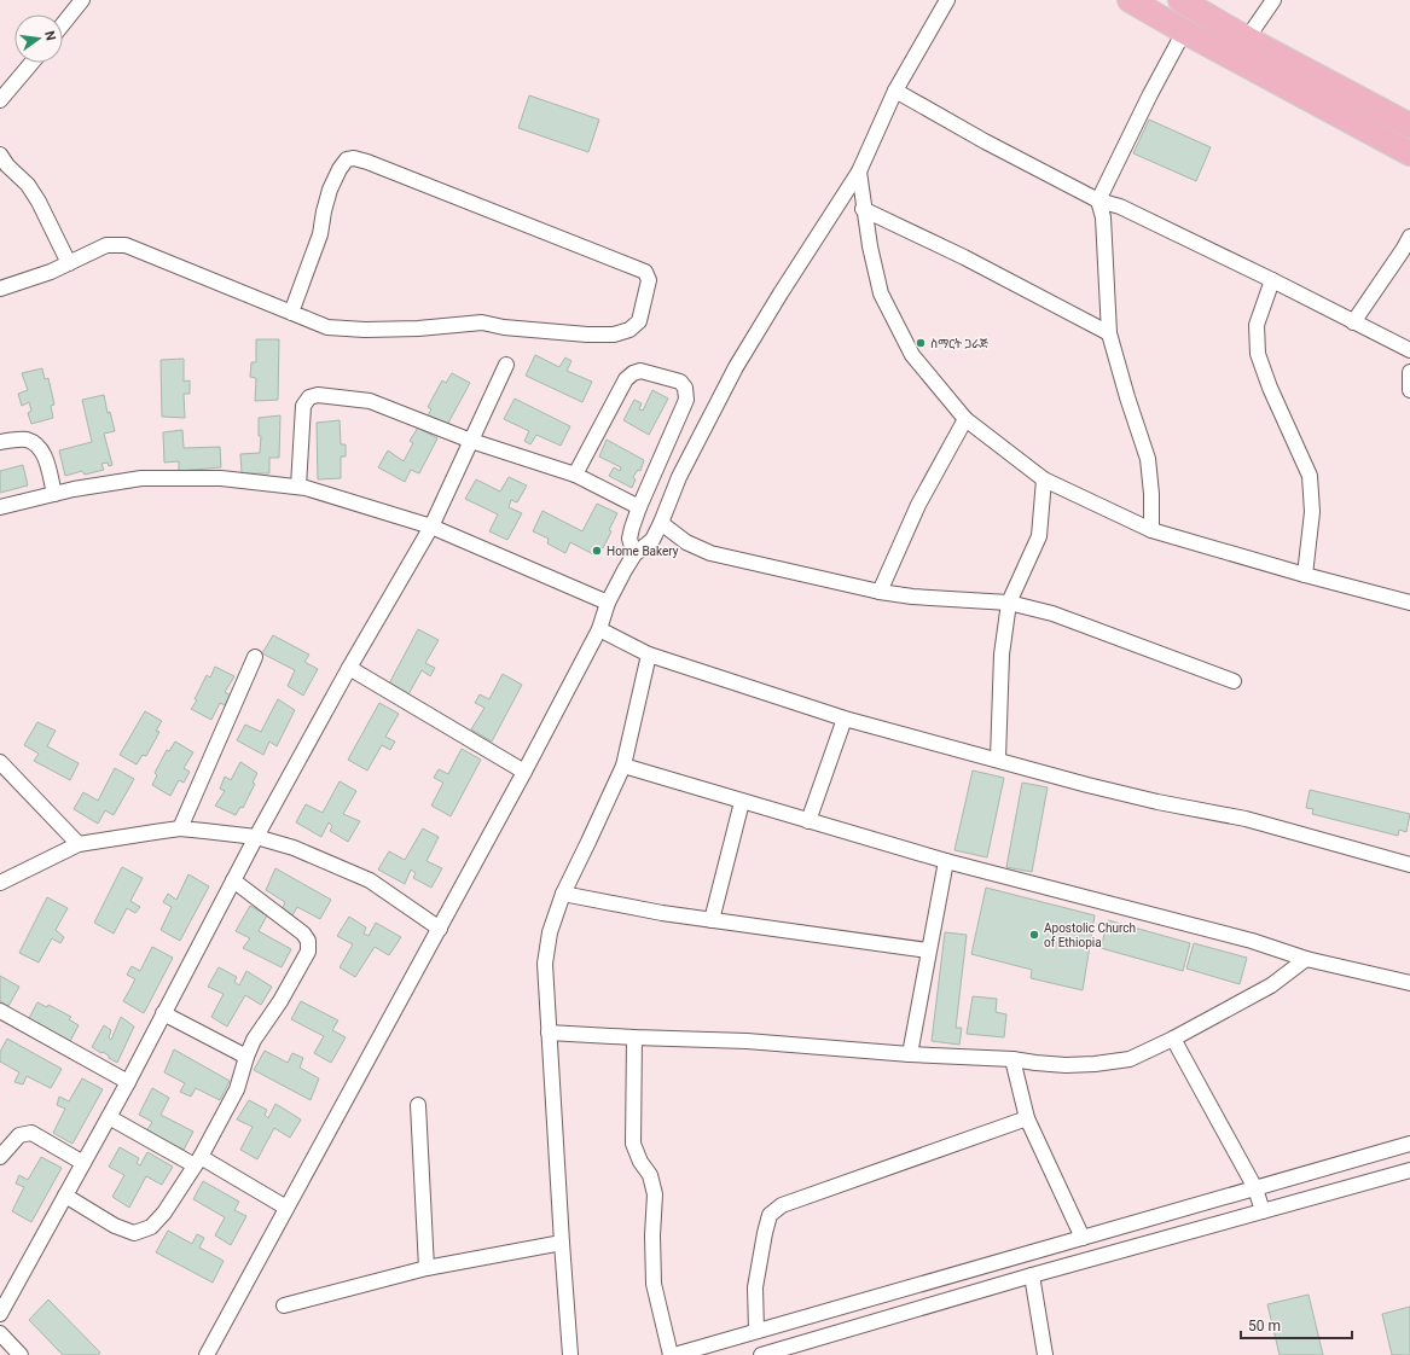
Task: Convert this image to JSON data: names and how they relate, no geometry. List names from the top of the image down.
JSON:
{
  "places": ["ስማርት ጋራጅ", "Home Bakery", "Apostolic Church of Ethiopia"],
  "scale_bar": "50 m",
  "north": "right"
}
